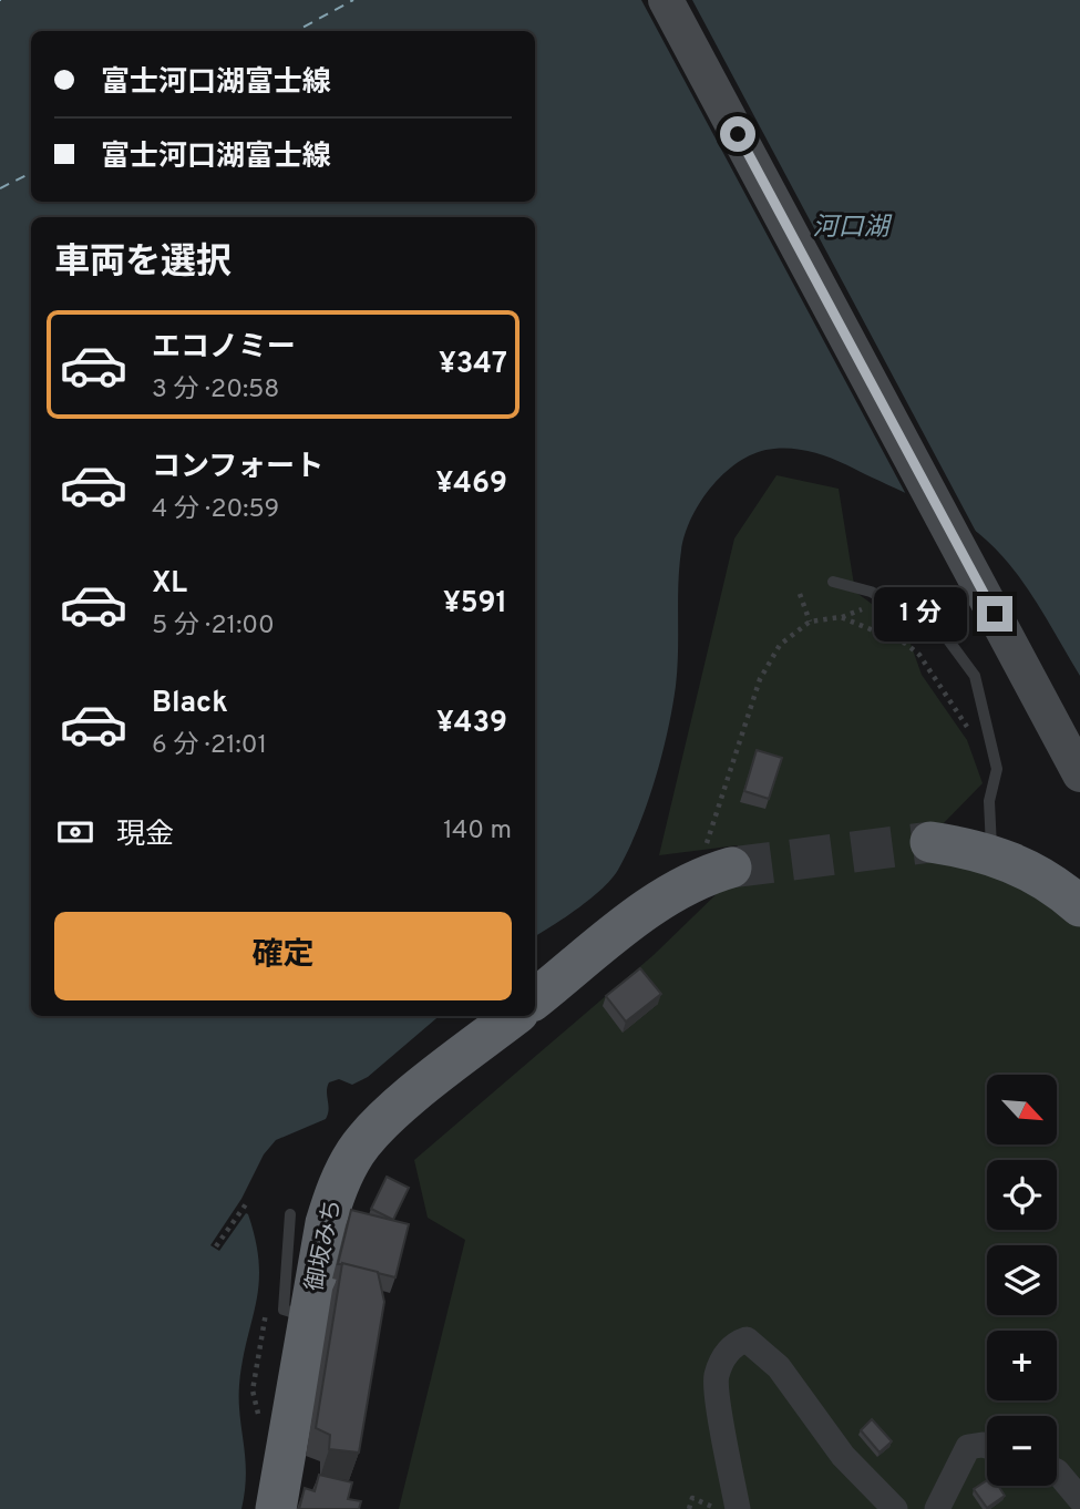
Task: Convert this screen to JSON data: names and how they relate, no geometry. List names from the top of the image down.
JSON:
{
  "streets": {
    "highway": ["御坂みち"]
  },
  "water": ["河口湖"],
  "north": "bottom right",
  "page": {
    "banner": ["富士河口湖富士線", "富士河口湖富士線"],
    "heading": "車両を選択",
    "list": [
      {
        "name": "エコノミー",
        "note": "3 分 · 20:58",
        "value": "¥347"
      },
      {
        "name": "コンフォート",
        "note": "4 分 · 20:59",
        "value": "¥469"
      },
      {
        "name": "XL",
        "note": "5 分 · 21:00",
        "value": "¥591"
      },
      {
        "name": "Black",
        "note": "6 分 · 21:01",
        "value": "¥439"
      }
    ],
    "bubble": "1 分",
    "pay": ["現金", "140 m"],
    "buttons": "確定",
    "map_buttons": ["+", "−"]
  }
}
